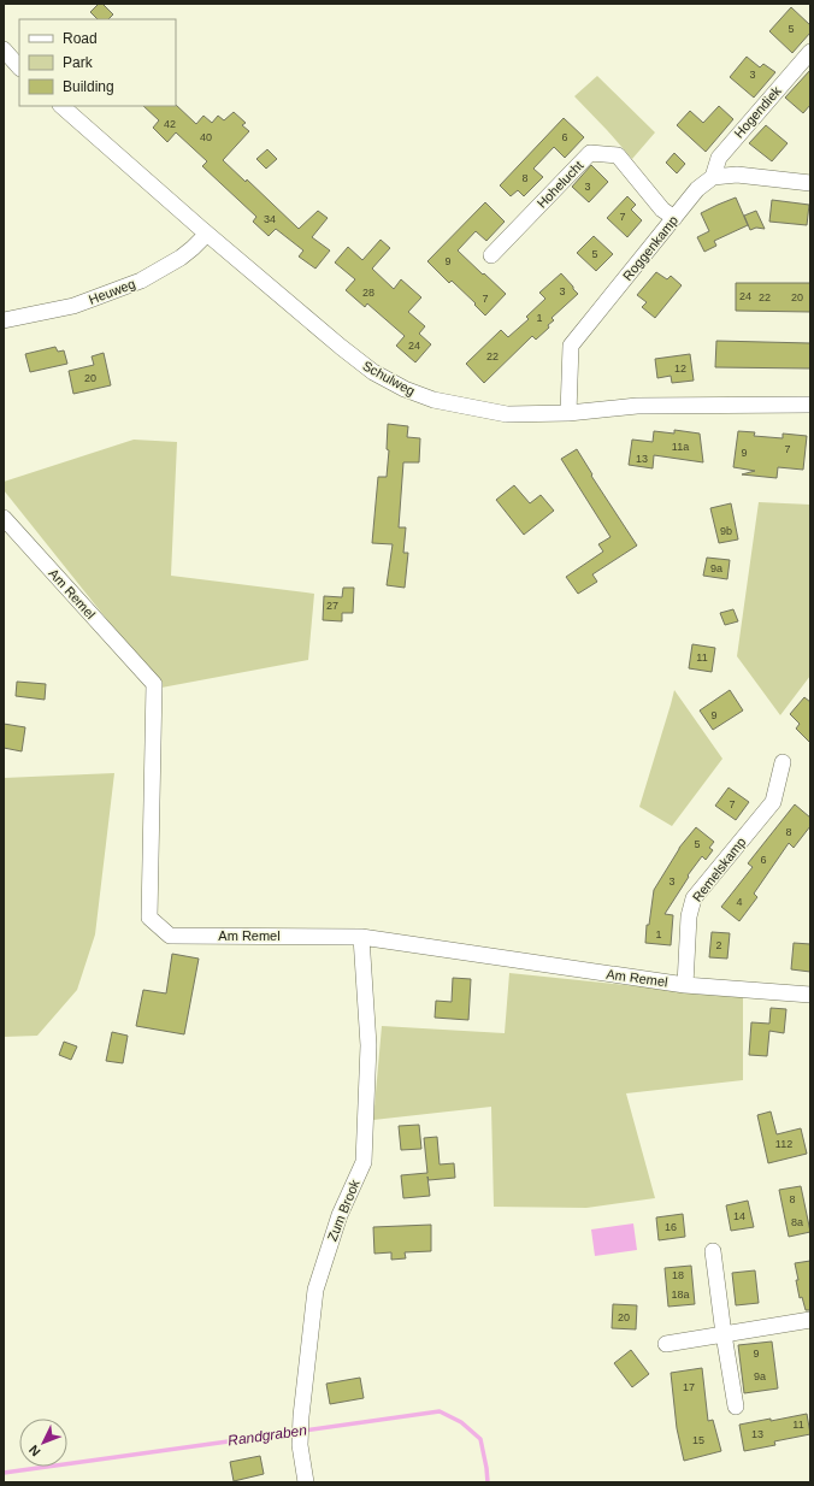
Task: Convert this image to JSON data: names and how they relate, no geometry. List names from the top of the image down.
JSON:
{
  "streets": {
    "street": [
      "Hogendiek",
      "Hohelucht",
      "Roggenkamp",
      "Heuweg",
      "Schulweg",
      "Am Remel",
      "Remelskamp",
      "Zum Brook"
    ]
  },
  "crossings": [
    ["Hogendiek", "Roggenkamp"],
    ["Hohelucht", "Roggenkamp"],
    ["Roggenkamp", "Schulweg"],
    ["Heuweg", "Schulweg"],
    ["Am Remel", "Remelskamp"],
    ["Am Remel", "Zum Brook"]
  ],
  "water": ["Randgraben"],
  "house_numbers": [
    "5",
    "3",
    "42",
    "40",
    "6",
    "8",
    "3",
    "7",
    "34",
    "5",
    "9",
    "3",
    "28",
    "24",
    "22",
    "20",
    "7",
    "1",
    "24",
    "22",
    "12",
    "20",
    "11a",
    "7",
    "9",
    "13",
    "9b",
    "9a",
    "27",
    "11",
    "9",
    "7",
    "8",
    "5",
    "6",
    "3",
    "4",
    "1",
    "2",
    "112",
    "8",
    "14",
    "8a",
    "16",
    "18",
    "18a",
    "20",
    "9",
    "9a",
    "17",
    "11",
    "13",
    "15"
  ],
  "legend": ["Road", "Park", "Building"],
  "north": "bottom left"
}
